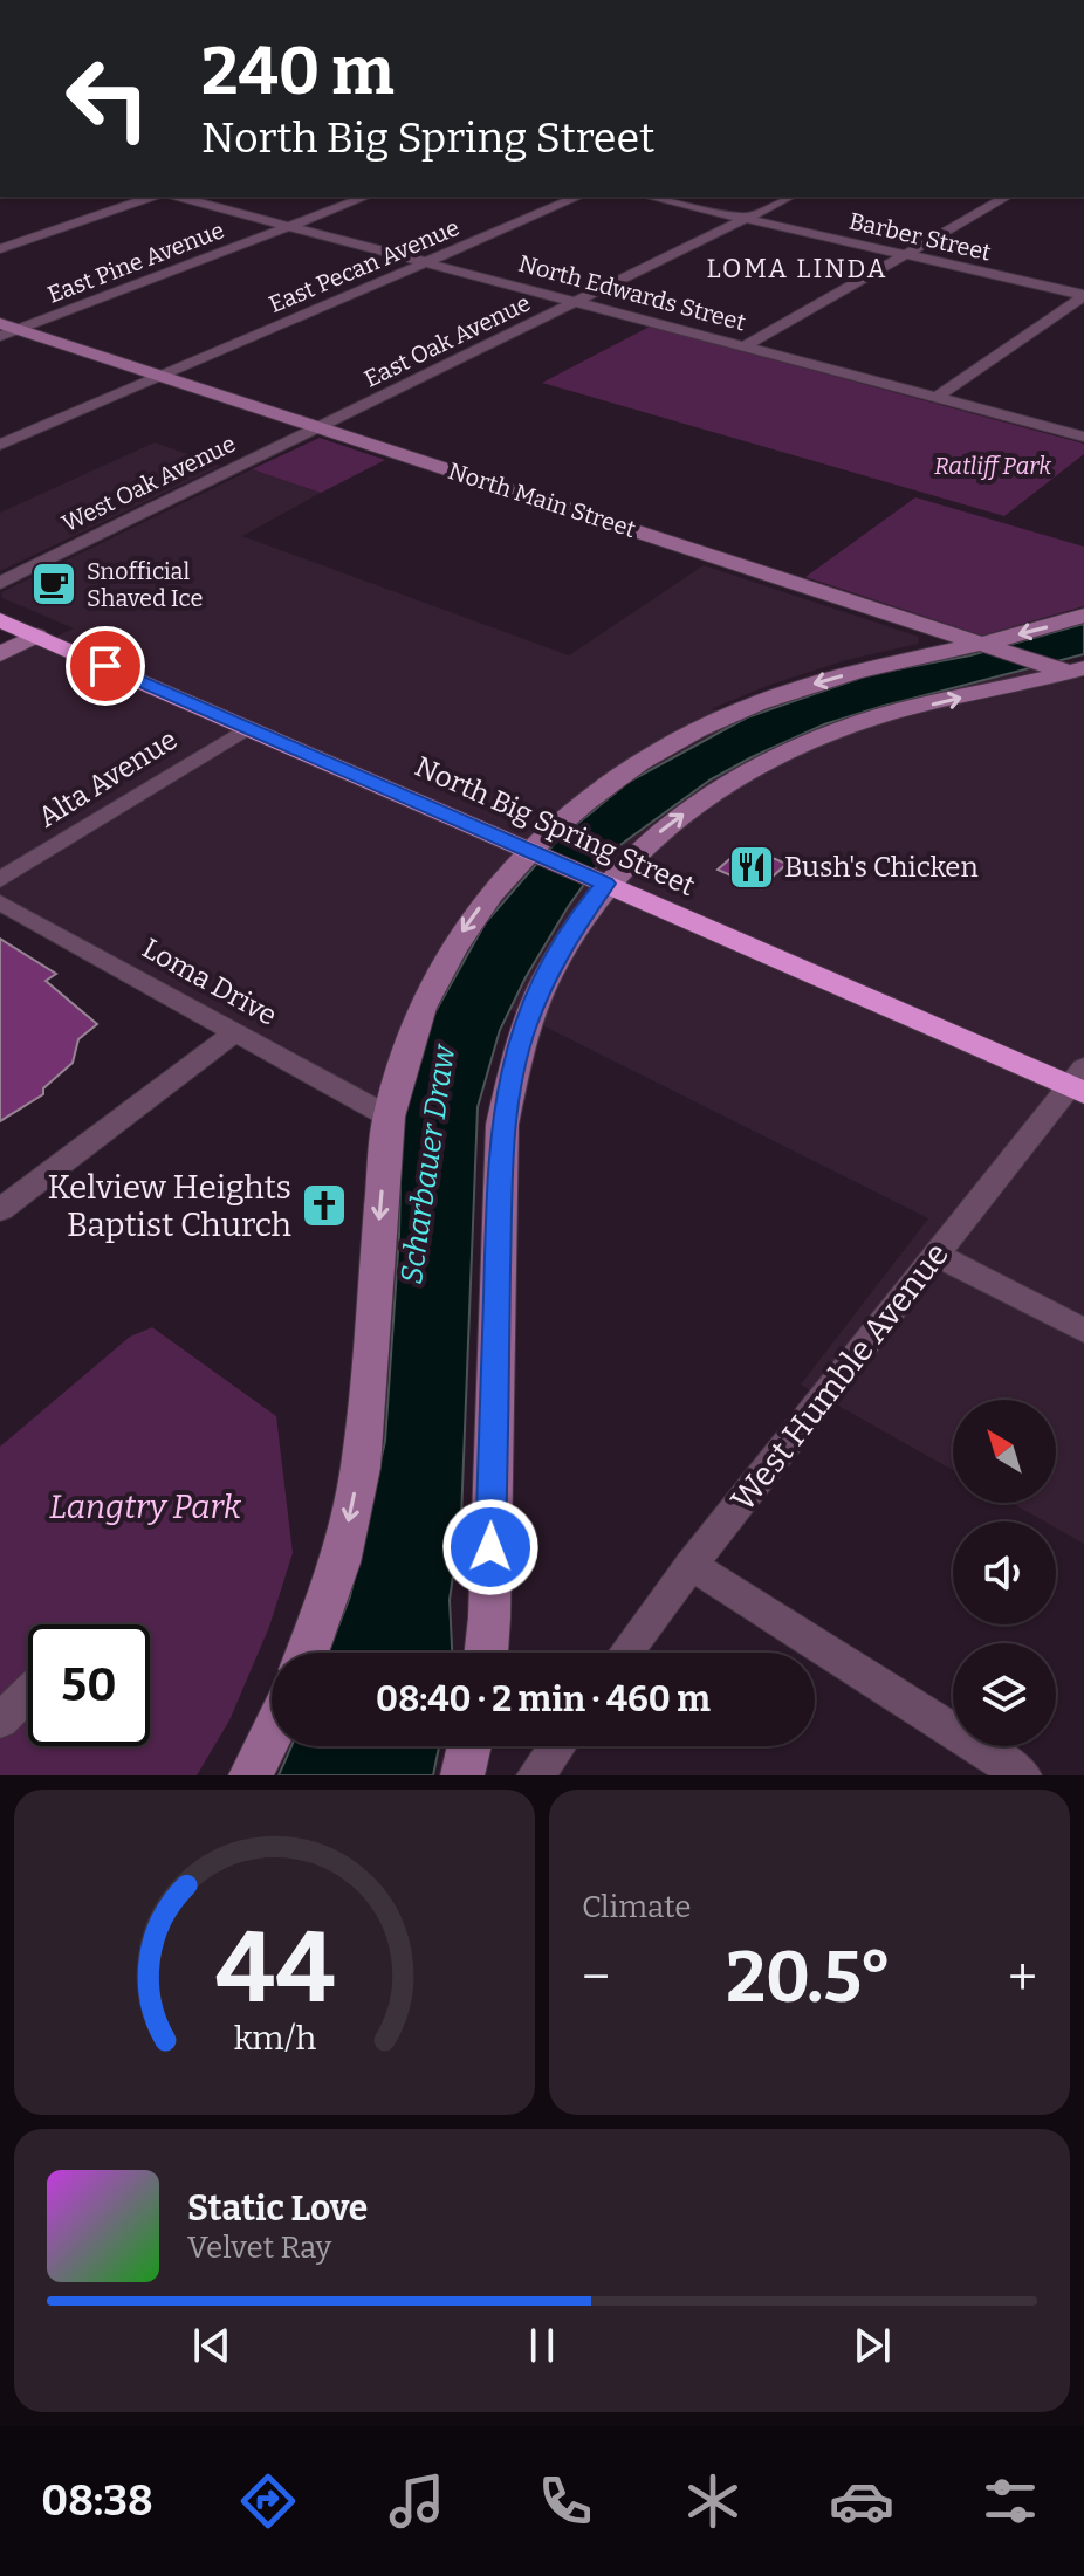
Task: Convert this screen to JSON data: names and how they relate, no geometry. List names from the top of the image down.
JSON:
{
  "streets": {
    "highway": ["North Big Spring Street"],
    "main road": ["North Main Street"],
    "street": [
      "Barber Street",
      "East Pine Avenue",
      "East Pecan Avenue",
      "North Edwards Street",
      "East Oak Avenue",
      "West Oak Avenue",
      "Alta Avenue",
      "Loma Drive",
      "West Humble Avenue"
    ]
  },
  "crossings": [
    ["Barber Street", "East Oak Avenue"],
    ["East Pine Avenue", "North Edwards Street"],
    ["East Pine Avenue", "North Main Street"],
    ["East Pecan Avenue", "North Edwards Street"],
    ["East Pecan Avenue", "North Main Street"],
    ["North Edwards Street", "East Oak Avenue"],
    ["East Oak Avenue", "West Oak Avenue"],
    ["East Oak Avenue", "North Main Street"],
    ["West Oak Avenue", "North Main Street"],
    ["Alta Avenue", "North Big Spring Street"],
    ["North Big Spring Street", "West Humble Avenue"]
  ],
  "districts": ["LOMA LINDA"],
  "water": ["Scharbauer Draw"],
  "parks": ["Ratliff Park", "Langtry Park"],
  "places": {
    "cafe": ["Snofficial Shaved Ice"],
    "restaurant": ["Bush's Chicken"],
    "church": ["Kelview Heights Baptist Church"]
  },
  "north": "top left",
  "page": {
    "turn": ["240 m", "North Big Spring Street"],
    "limit": "50",
    "trip": "08:40 · 2 min · 460 m",
    "tile": "Climate",
    "heat": ["−", "20.5°", "+"],
    "song": ["Static Love", "Velvet Ray"],
    "tabs": "08:38",
    "gauge": ["44", "km/h"]
  }
}
